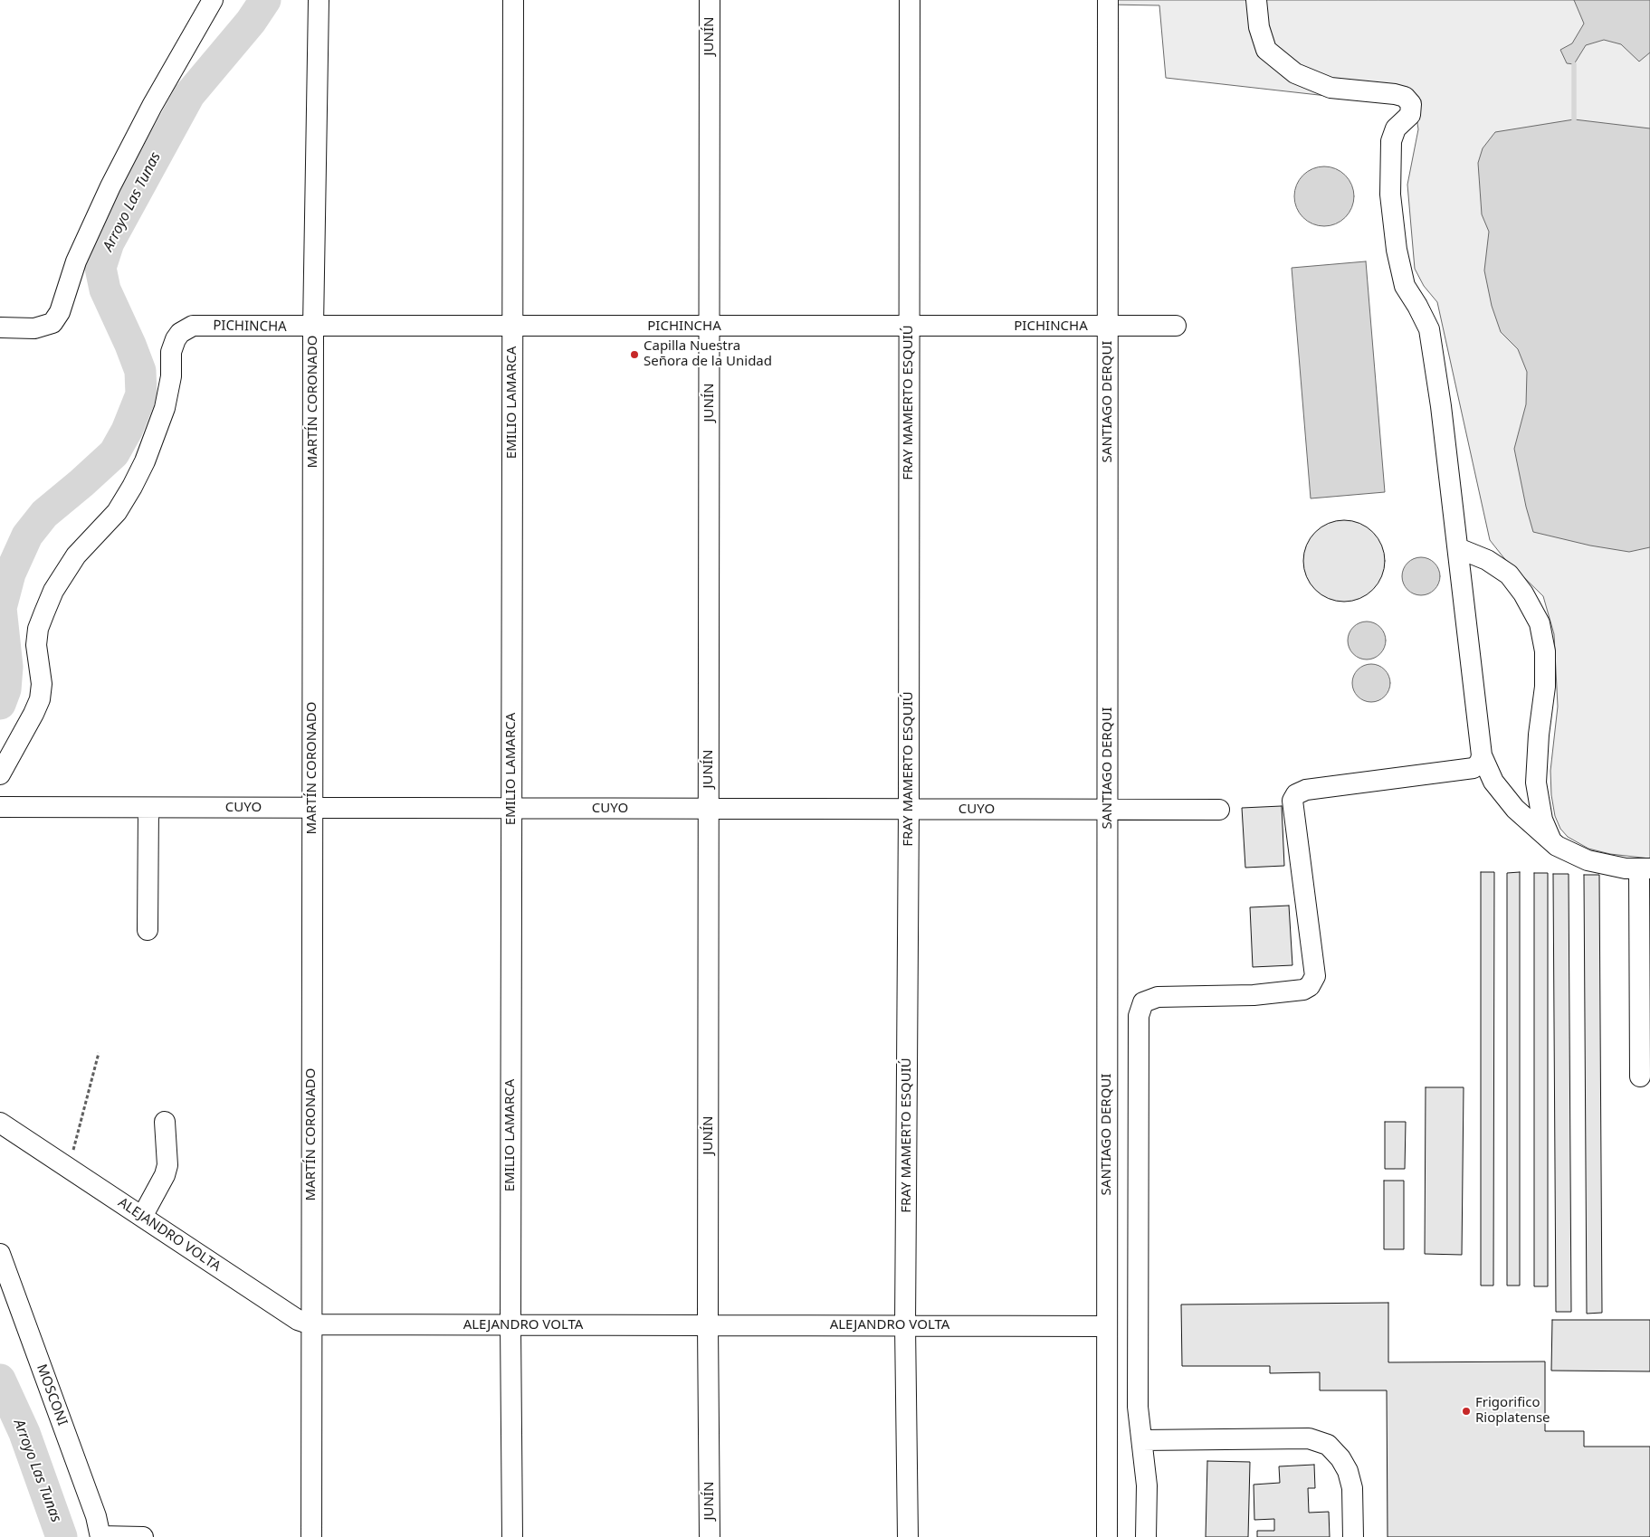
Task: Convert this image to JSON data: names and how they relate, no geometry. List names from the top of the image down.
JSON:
{
  "streets": {
    "street": [
      "JUNÍN",
      "PICHINCHA",
      "MARTÍN CORONADO",
      "SANTIAGO DERQUI",
      "EMILIO LAMARCA",
      "FRAY MAMERTO ESQUIÚ",
      "CUYO",
      "ALEJANDRO VOLTA",
      "MOSCONI"
    ]
  },
  "crossings": [
    ["JUNÍN", "PICHINCHA"],
    ["JUNÍN", "CUYO"],
    ["JUNÍN", "ALEJANDRO VOLTA"],
    ["PICHINCHA", "MARTÍN CORONADO"],
    ["PICHINCHA", "SANTIAGO DERQUI"],
    ["PICHINCHA", "EMILIO LAMARCA"],
    ["PICHINCHA", "FRAY MAMERTO ESQUIÚ"],
    ["MARTÍN CORONADO", "CUYO"],
    ["MARTÍN CORONADO", "ALEJANDRO VOLTA"],
    ["SANTIAGO DERQUI", "CUYO"],
    ["SANTIAGO DERQUI", "ALEJANDRO VOLTA"],
    ["EMILIO LAMARCA", "CUYO"],
    ["EMILIO LAMARCA", "ALEJANDRO VOLTA"],
    ["FRAY MAMERTO ESQUIÚ", "CUYO"],
    ["FRAY MAMERTO ESQUIÚ", "ALEJANDRO VOLTA"]
  ],
  "water": ["Arroyo Las Tunas"],
  "places": ["Capilla Nuestra Señora de la Unidad", "Frigorifico Rioplatense"]
}
